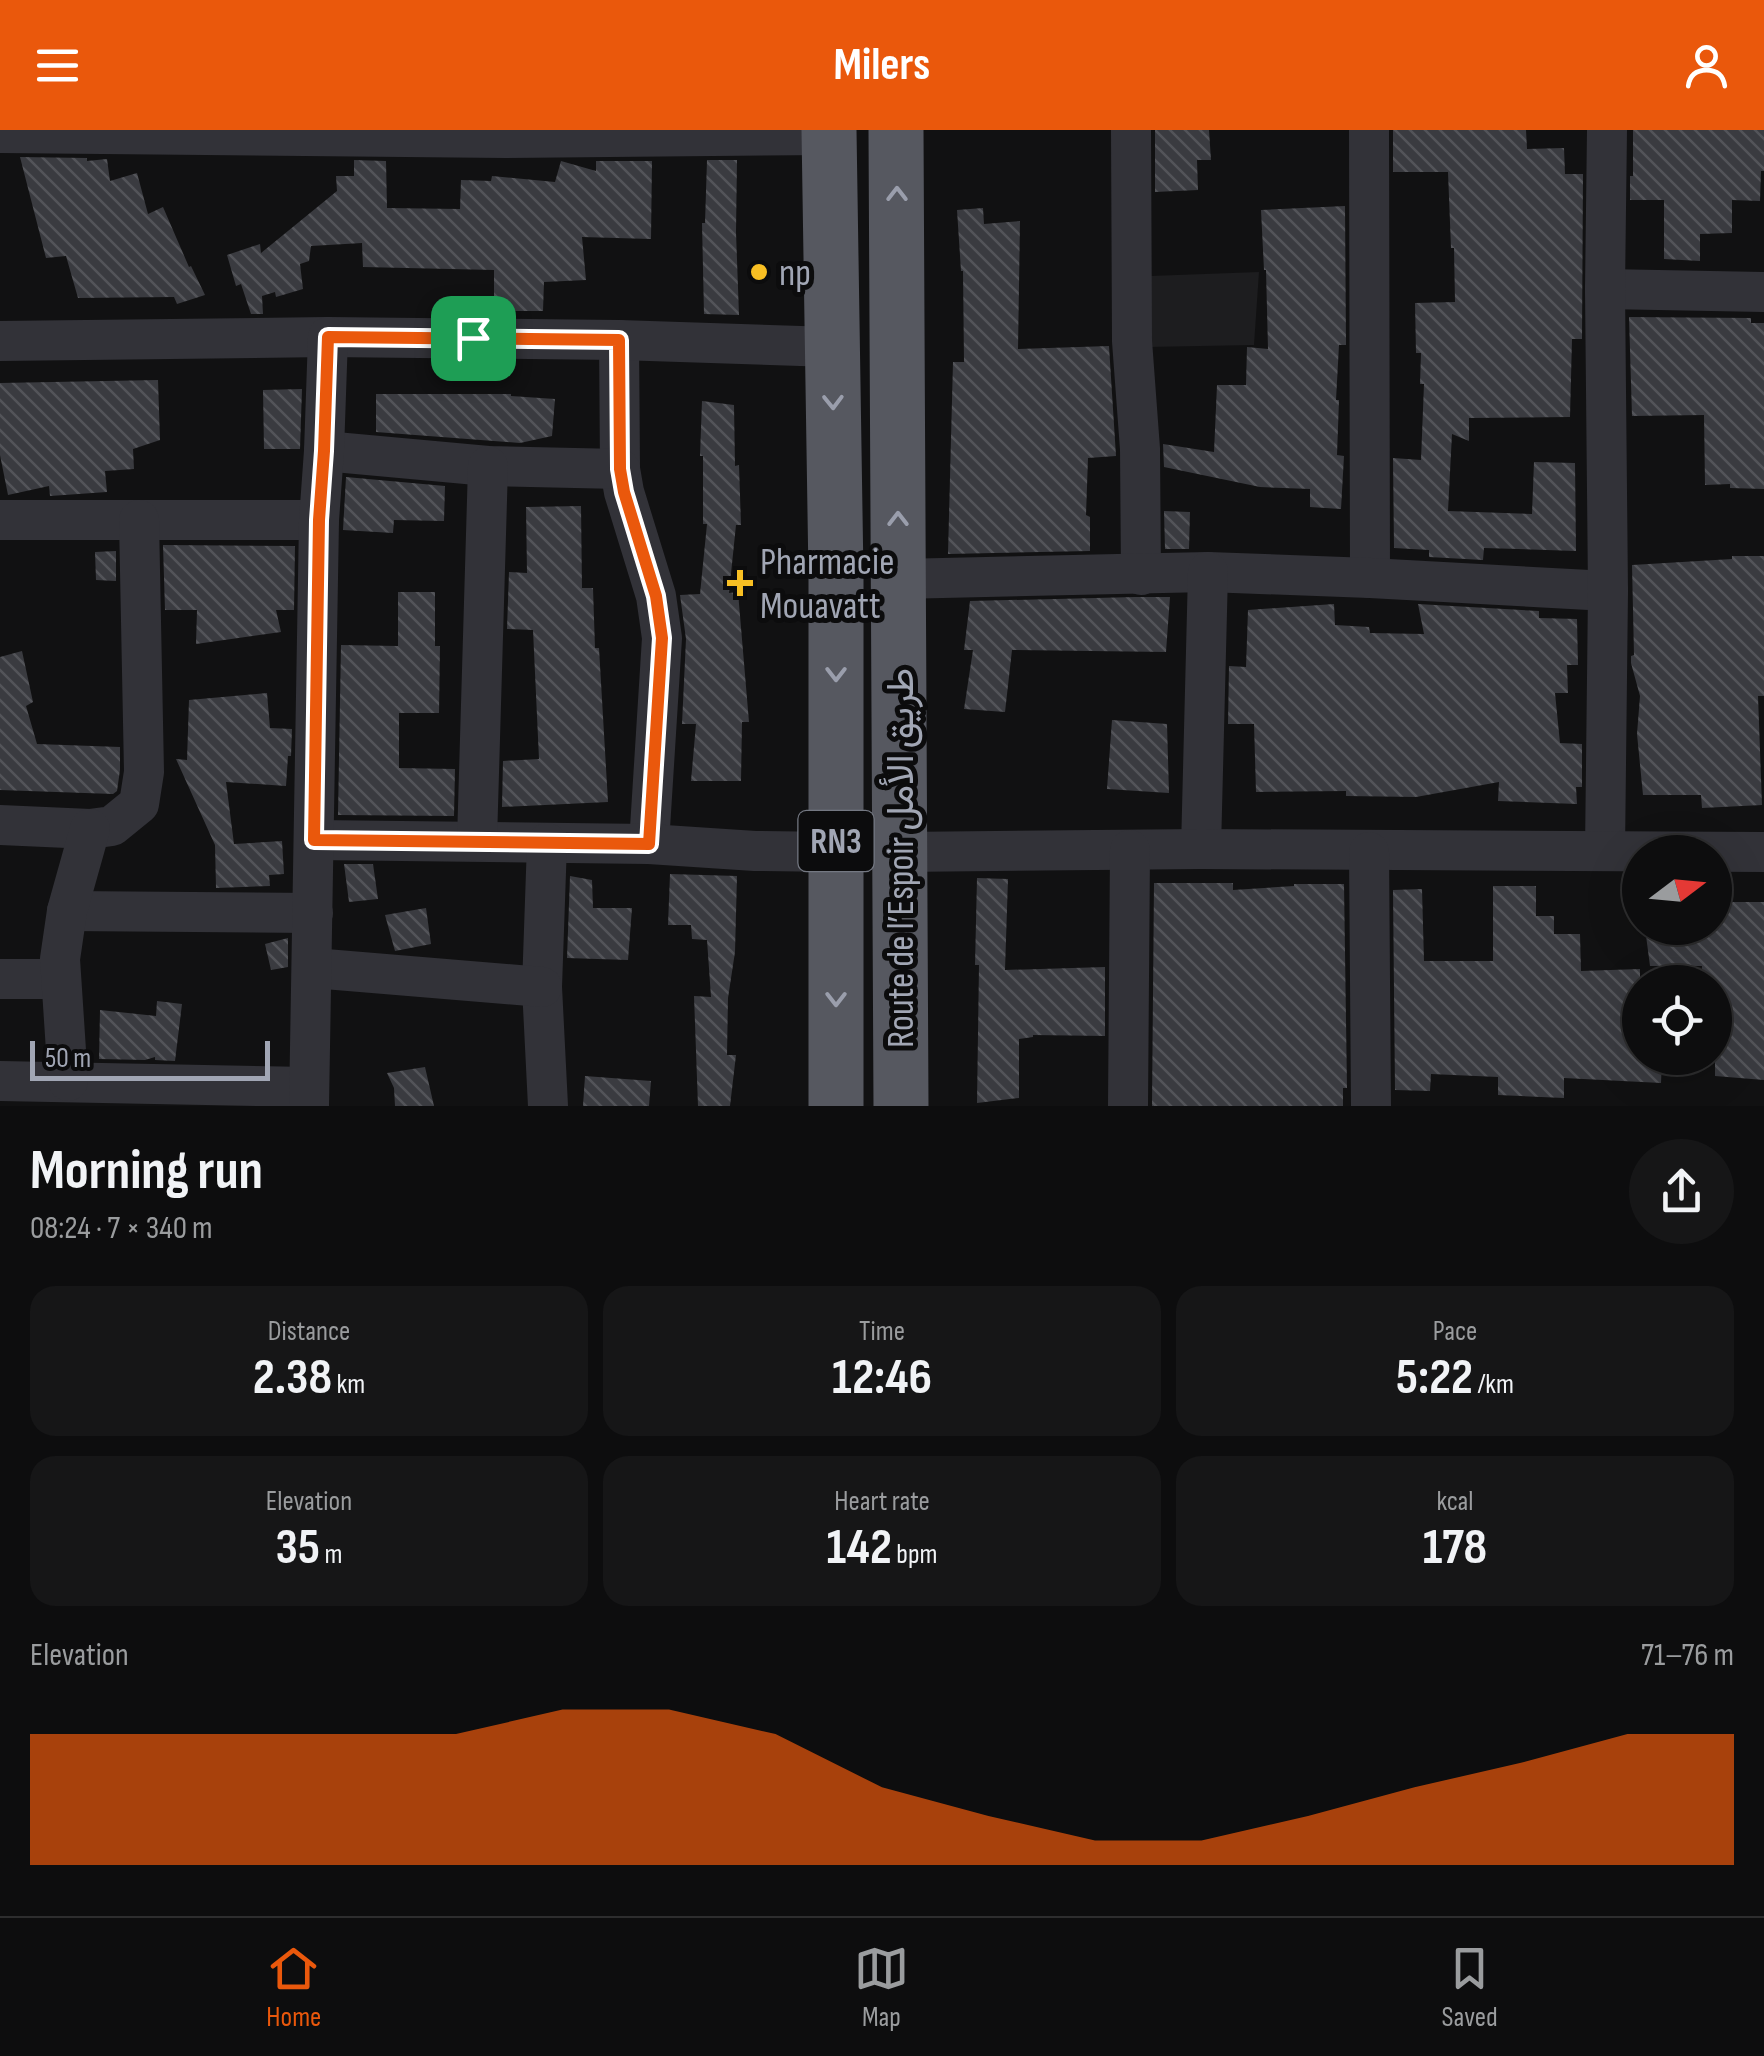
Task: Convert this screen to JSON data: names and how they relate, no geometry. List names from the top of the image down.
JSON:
{
  "streets": {
    "highway": ["RN3", "Route de l’Espoir طريق الأمل"]
  },
  "places": {
    "other": ["np"],
    "health": ["Pharmacie Mouavatt"]
  },
  "scale_bar": "50 m",
  "north": "right",
  "page": {
    "header": "Milers",
    "scale": "50 m",
    "heading": ["Morning run", "08:24 · 7 × 340 m"],
    "stats": [
      ["Distance", "2.38 km"],
      ["Time", "12:46"],
      ["Pace", "5:22 /km"],
      ["Elevation", "35 m"],
      ["Heart rate", "142 bpm"],
      ["kcal", "178"]
    ],
    "chart": ["Elevation", "71–76 m"],
    "tabs": ["Home", "Map", "Saved"]
  }
}
